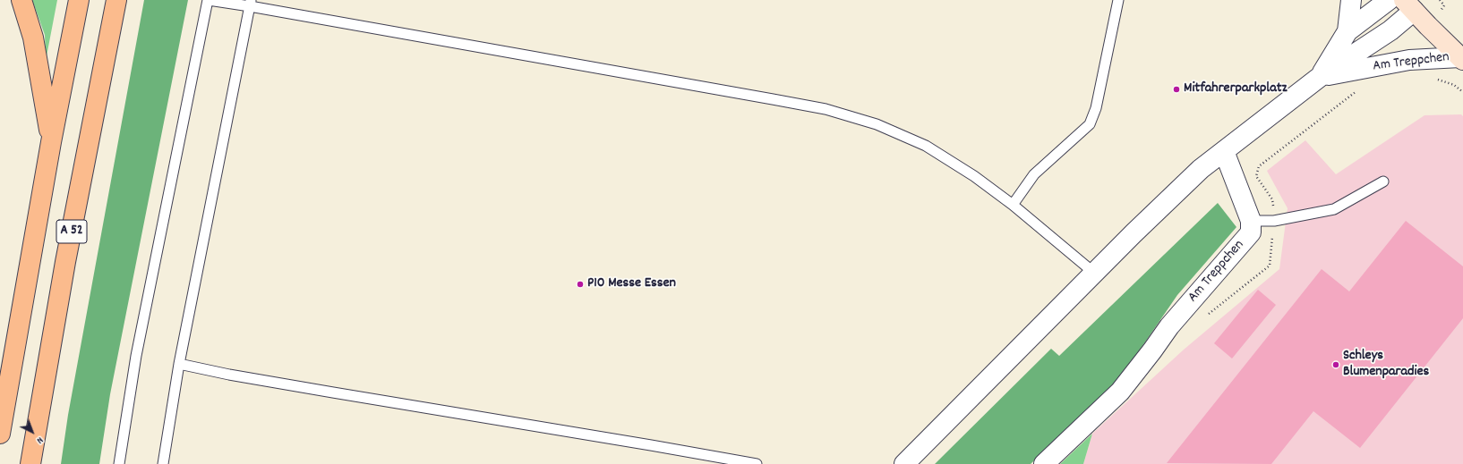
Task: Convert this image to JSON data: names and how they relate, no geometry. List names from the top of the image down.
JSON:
{
  "streets": {
    "highway": ["A 52"],
    "street": ["Am Treppchen"]
  },
  "places": ["Mitfahrerparkplatz", "P10 Messe Essen", "Schleys Blumenparadies"],
  "north": "bottom right"
}
